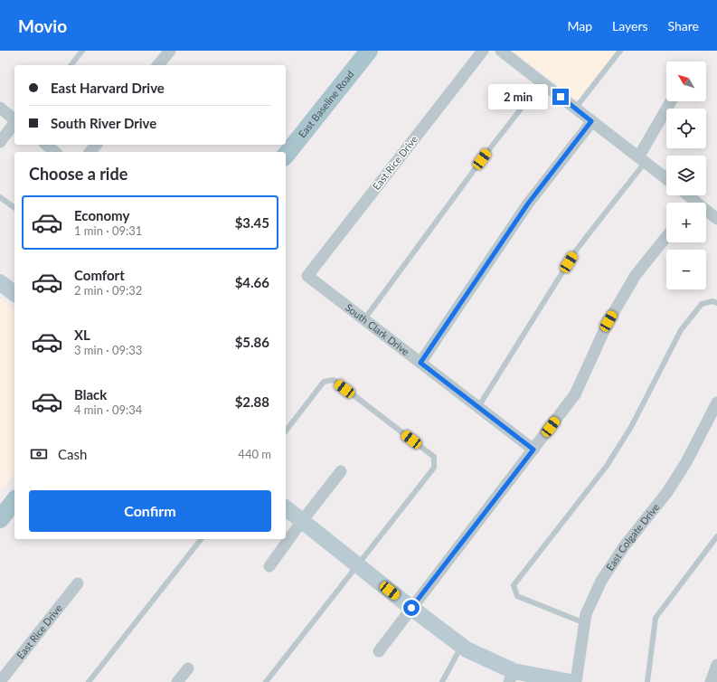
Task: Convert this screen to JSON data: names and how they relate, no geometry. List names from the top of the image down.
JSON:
{
  "streets": {
    "main road": ["East Baseline Road"],
    "street": ["East Rice Drive", "South Clark Drive", "East Colgate Drive"]
  },
  "crossings": [
    ["East Rice Drive", "South Clark Drive"]
  ],
  "north": "top left",
  "page": {
    "header": "Movio",
    "nav": ["Map", "Layers", "Share"],
    "map_buttons": ["+", "−"],
    "banner": ["East Harvard Drive", "South River Drive"],
    "bubble": "2 min",
    "heading": "Choose a ride",
    "list": [
      {
        "name": "Economy",
        "note": "1 min · 09:31",
        "value": "$3.45"
      },
      {
        "name": "Comfort",
        "note": "2 min · 09:32",
        "value": "$4.66"
      },
      {
        "name": "XL",
        "note": "3 min · 09:33",
        "value": "$5.86"
      },
      {
        "name": "Black",
        "note": "4 min · 09:34",
        "value": "$2.88"
      }
    ],
    "pay": ["Cash", "440 m"],
    "buttons": "Confirm"
  }
}
